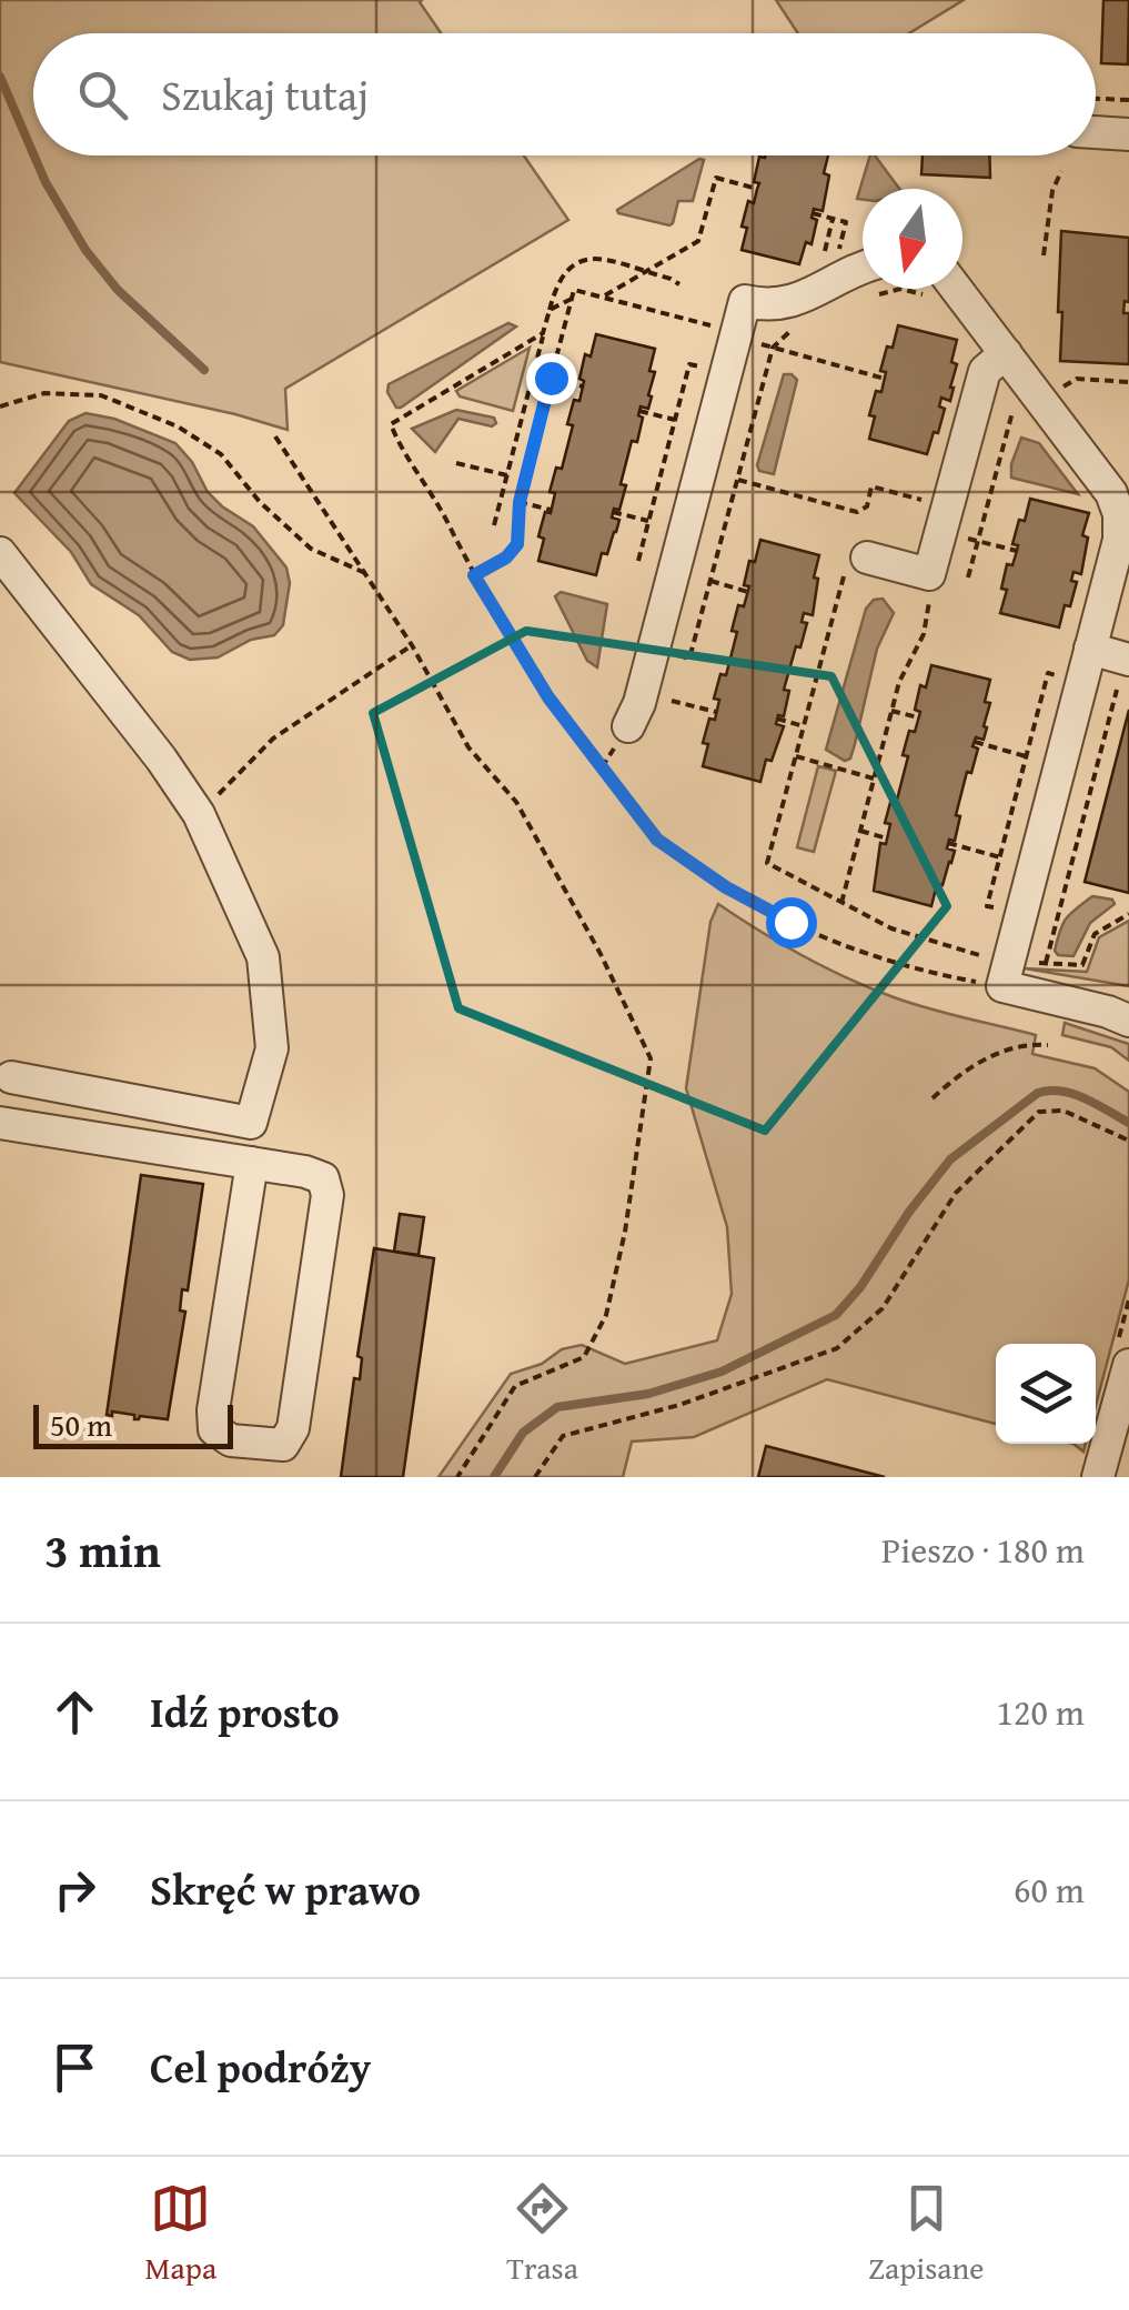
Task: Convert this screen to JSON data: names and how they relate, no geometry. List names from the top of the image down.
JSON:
{
  "scale_bar": "50 m",
  "north": "bottom",
  "page": {
    "search": "Szukaj tutaj",
    "scale": "50 m",
    "heading": ["3 min", "Pieszo · 180 m"],
    "list": [
      ["Idź prosto", "120 m"],
      ["Skręć w prawo", "60 m"],
      "Cel podróży"
    ],
    "nav": ["Mapa", "Trasa", "Zapisane"]
  }
}
